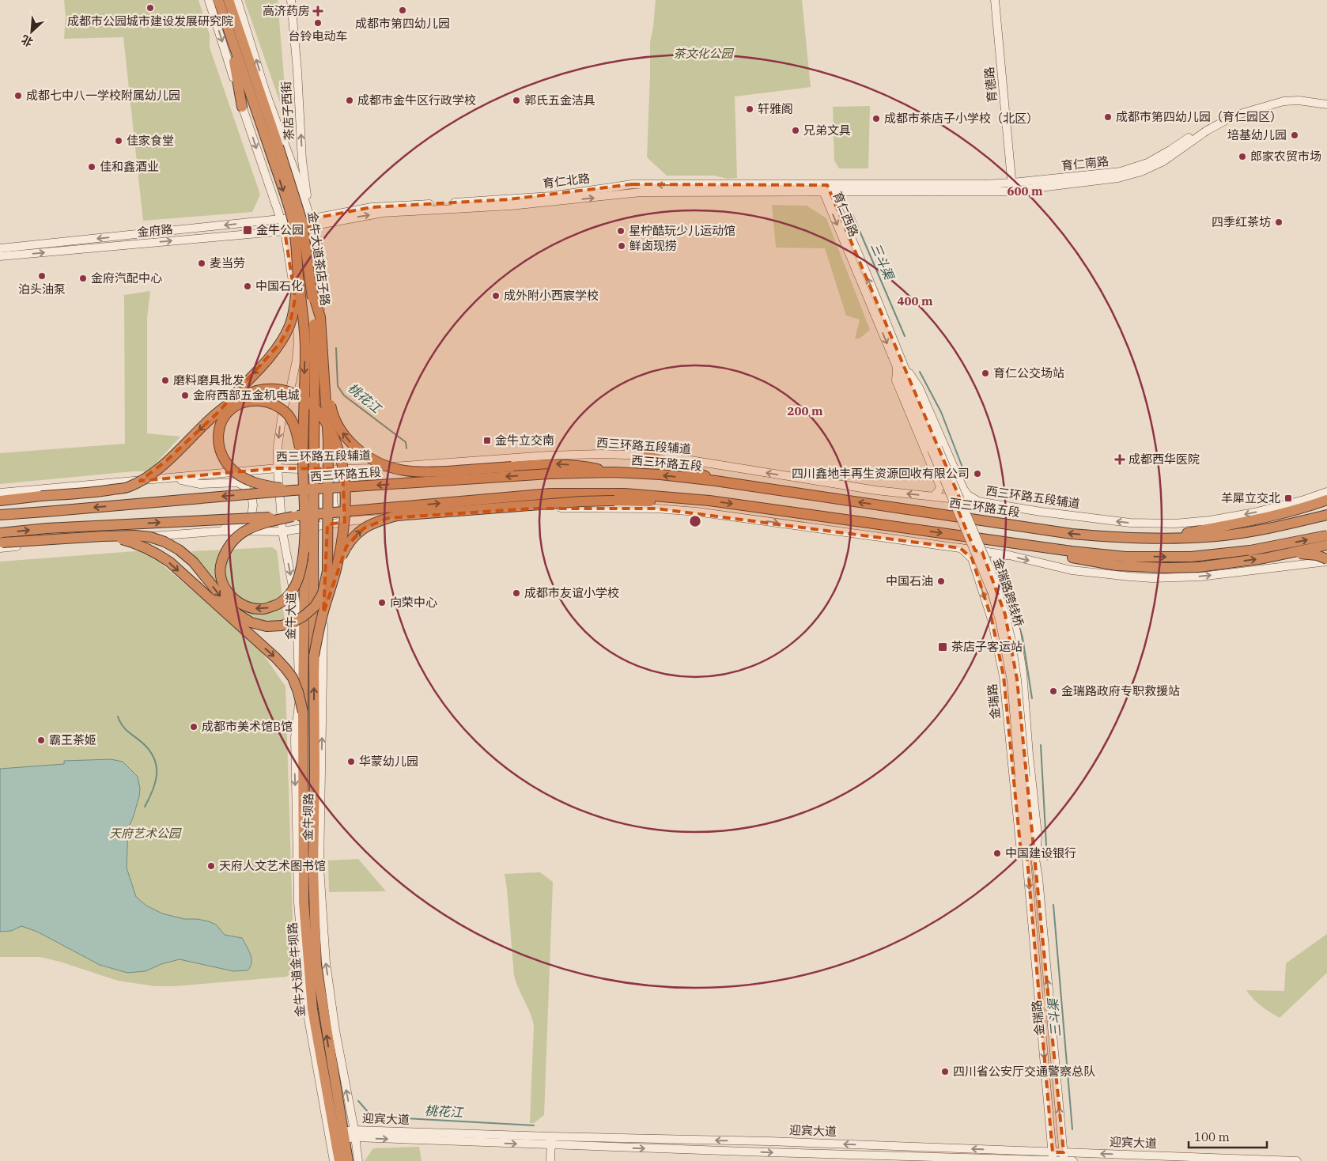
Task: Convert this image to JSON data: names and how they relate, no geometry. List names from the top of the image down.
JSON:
{
  "streets": {
    "highway": [
      "金牛大道茶店子路",
      "西三环路五段",
      "金牛大道",
      "金牛大道金牛坝路"
    ],
    "street": [
      "育德路",
      "茶店子西街",
      "育仁南路",
      "育仁北路",
      "育仁西路",
      "金府路",
      "西三环路五段辅道",
      "金瑞路跨线桥",
      "金瑞路",
      "金牛坝路",
      "迎宾大道"
    ]
  },
  "crossings": [
    ["育德路", "育仁南路"],
    ["茶店子西街", "育仁北路"],
    ["茶店子西街", "金府路"],
    ["茶店子西街", "金牛坝路"],
    ["育仁南路", "育仁北路"],
    ["育仁南路", "育仁西路"],
    ["育仁北路", "育仁西路"],
    ["育仁北路", "金府路"],
    ["育仁北路", "金牛坝路"],
    ["育仁西路", "金瑞路跨线桥"],
    ["金府路", "金牛坝路"],
    ["金牛大道茶店子路", "金牛大道"],
    ["西三环路五段辅道", "金牛坝路"],
    ["金瑞路跨线桥", "金瑞路"],
    ["金牛大道", "金牛大道金牛坝路"],
    ["金瑞路", "迎宾大道"],
    ["金牛坝路", "金牛大道金牛坝路"],
    ["金牛坝路", "迎宾大道"],
    ["金牛大道金牛坝路", "迎宾大道"]
  ],
  "water": ["三斗渠", "桃花江"],
  "parks": ["茶文化公园", "天府艺术公园"],
  "places": {
    "other": [
      "成都市公园城市建设发展研究院",
      "成都市第四幼儿园",
      "台铃电动车",
      "成都七中八一学校附属幼儿园",
      "成都市金牛区行政学校",
      "郭氏五金洁具",
      "轩雅阁",
      "成都市第四幼儿园（育仁园区）",
      "成都市茶店子小学校（北区）",
      "兄弟文具",
      "培基幼儿园",
      "佳家食堂",
      "郎家农贸市场",
      "佳和鑫酒业",
      "四季红茶坊",
      "星柠酷玩少儿运动馆",
      "鲜卤现捞",
      "麦当劳",
      "泊头油泵",
      "金府汽配中心",
      "中国石化",
      "成外附小西宸学校",
      "育仁公交场站",
      "磨料磨具批发",
      "金府西部五金机电城",
      "四川鑫地丰再生资源回收有限公司",
      "中国石油",
      "成都市友谊小学校",
      "向荣中心",
      "金瑞路政府专职救援站",
      "成都市美术馆B馆",
      "霸王茶姬",
      "华蒙幼儿园",
      "中国建设银行",
      "天府人文艺术图书馆",
      "四川省公安厅交通警察总队"
    ],
    "health": ["高济药房", "成都西华医院"],
    "transit": [
      "金牛公园",
      "金牛立交南",
      "羊犀立交北",
      "茶店子客运站"
    ]
  },
  "scale_bar": "100 m",
  "north": "bottom left",
  "rings": ["600 m", "400 m", "200 m"]
}
